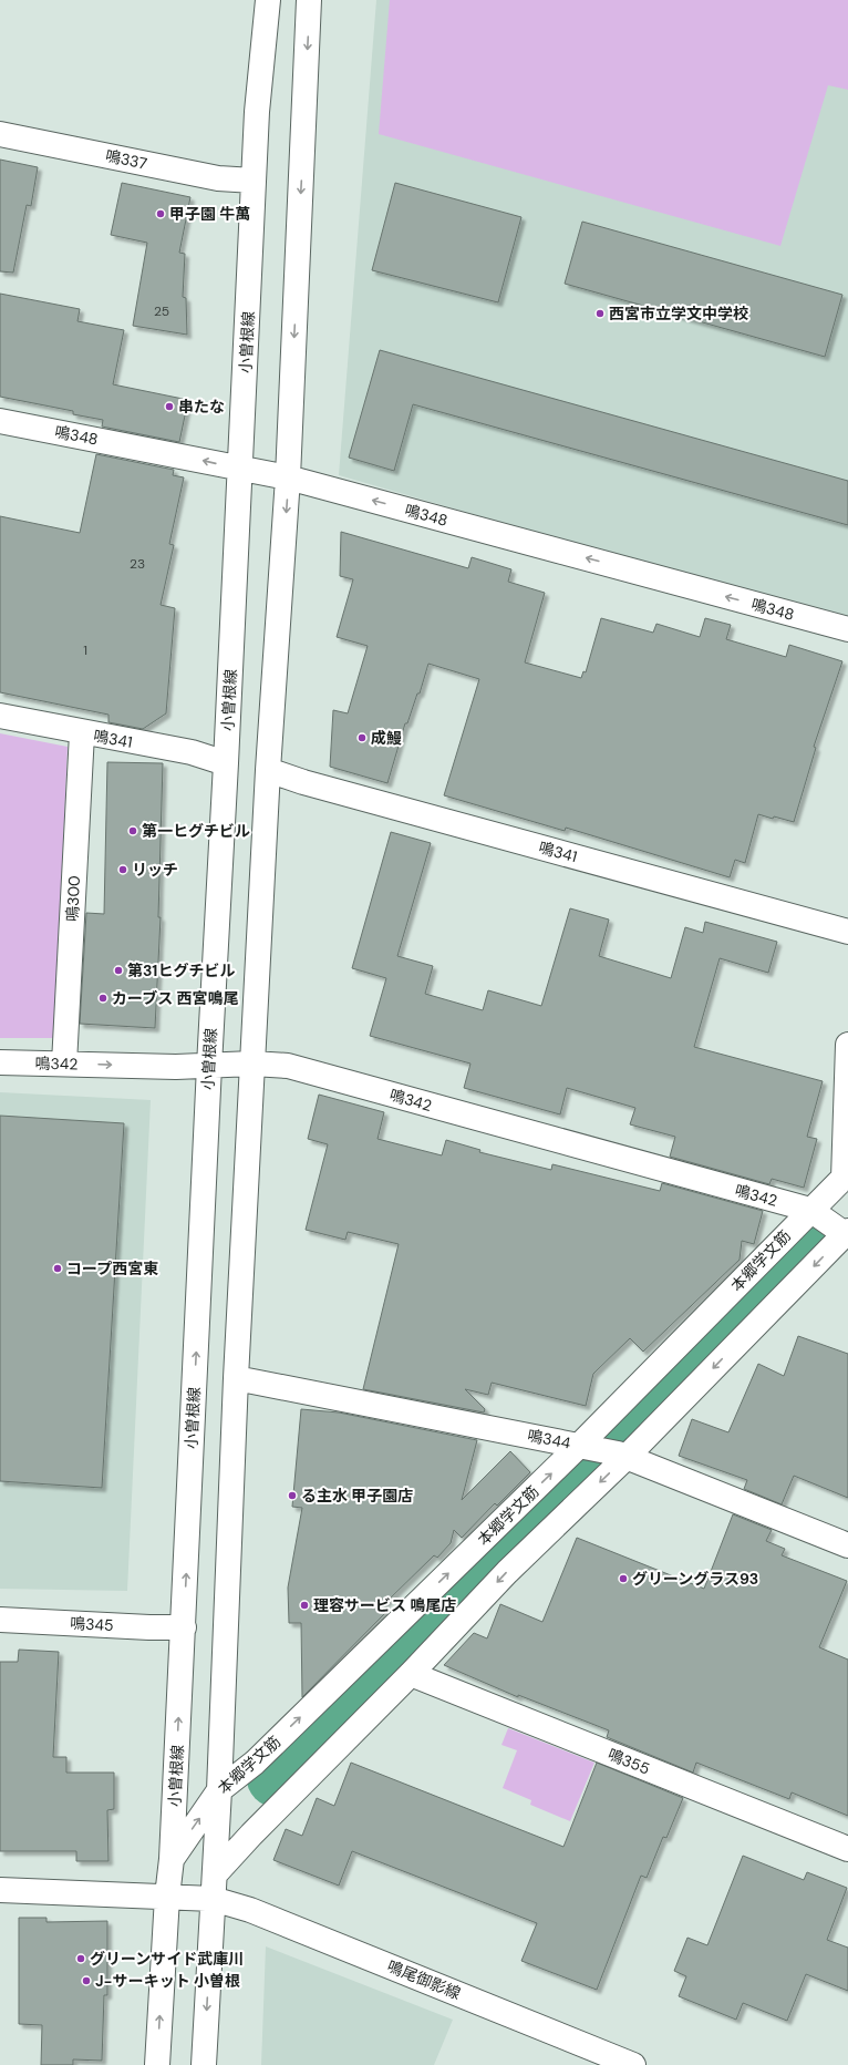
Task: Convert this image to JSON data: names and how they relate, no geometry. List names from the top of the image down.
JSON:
{
  "streets": {
    "street": [
      "鳴337",
      "小曽根線",
      "鳴348",
      "鳴341",
      "鳴300",
      "鳴342",
      "本郷学文筋",
      "鳴344",
      "鳴345",
      "鳴355",
      "鳴尾御影線"
    ]
  },
  "crossings": [
    ["鳴337", "小曽根線"],
    ["小曽根線", "鳴348"],
    ["小曽根線", "鳴341"],
    ["小曽根線", "鳴342"],
    ["小曽根線", "本郷学文筋"],
    ["小曽根線", "鳴345"],
    ["小曽根線", "鳴尾御影線"],
    ["鳴341", "鳴300"],
    ["鳴300", "鳴342"],
    ["鳴342", "本郷学文筋"],
    ["本郷学文筋", "鳴344"]
  ],
  "one_way": ["鳴348"],
  "places": [
    "甲子園 牛萬",
    "西宮市立学文中学校",
    "串たな",
    "成鰻",
    "第一ヒグチビル",
    "リッチ",
    "第31ヒグチビル",
    "カーブス 西宮鳴尾",
    "コープ西宮東",
    "る主水 甲子園店",
    "グリーングラス93",
    "理容サービス 鳴尾店",
    "グリーンサイド武庫川",
    "J-サーキット 小曽根"
  ],
  "house_numbers": ["25", "23", "1"]
}
